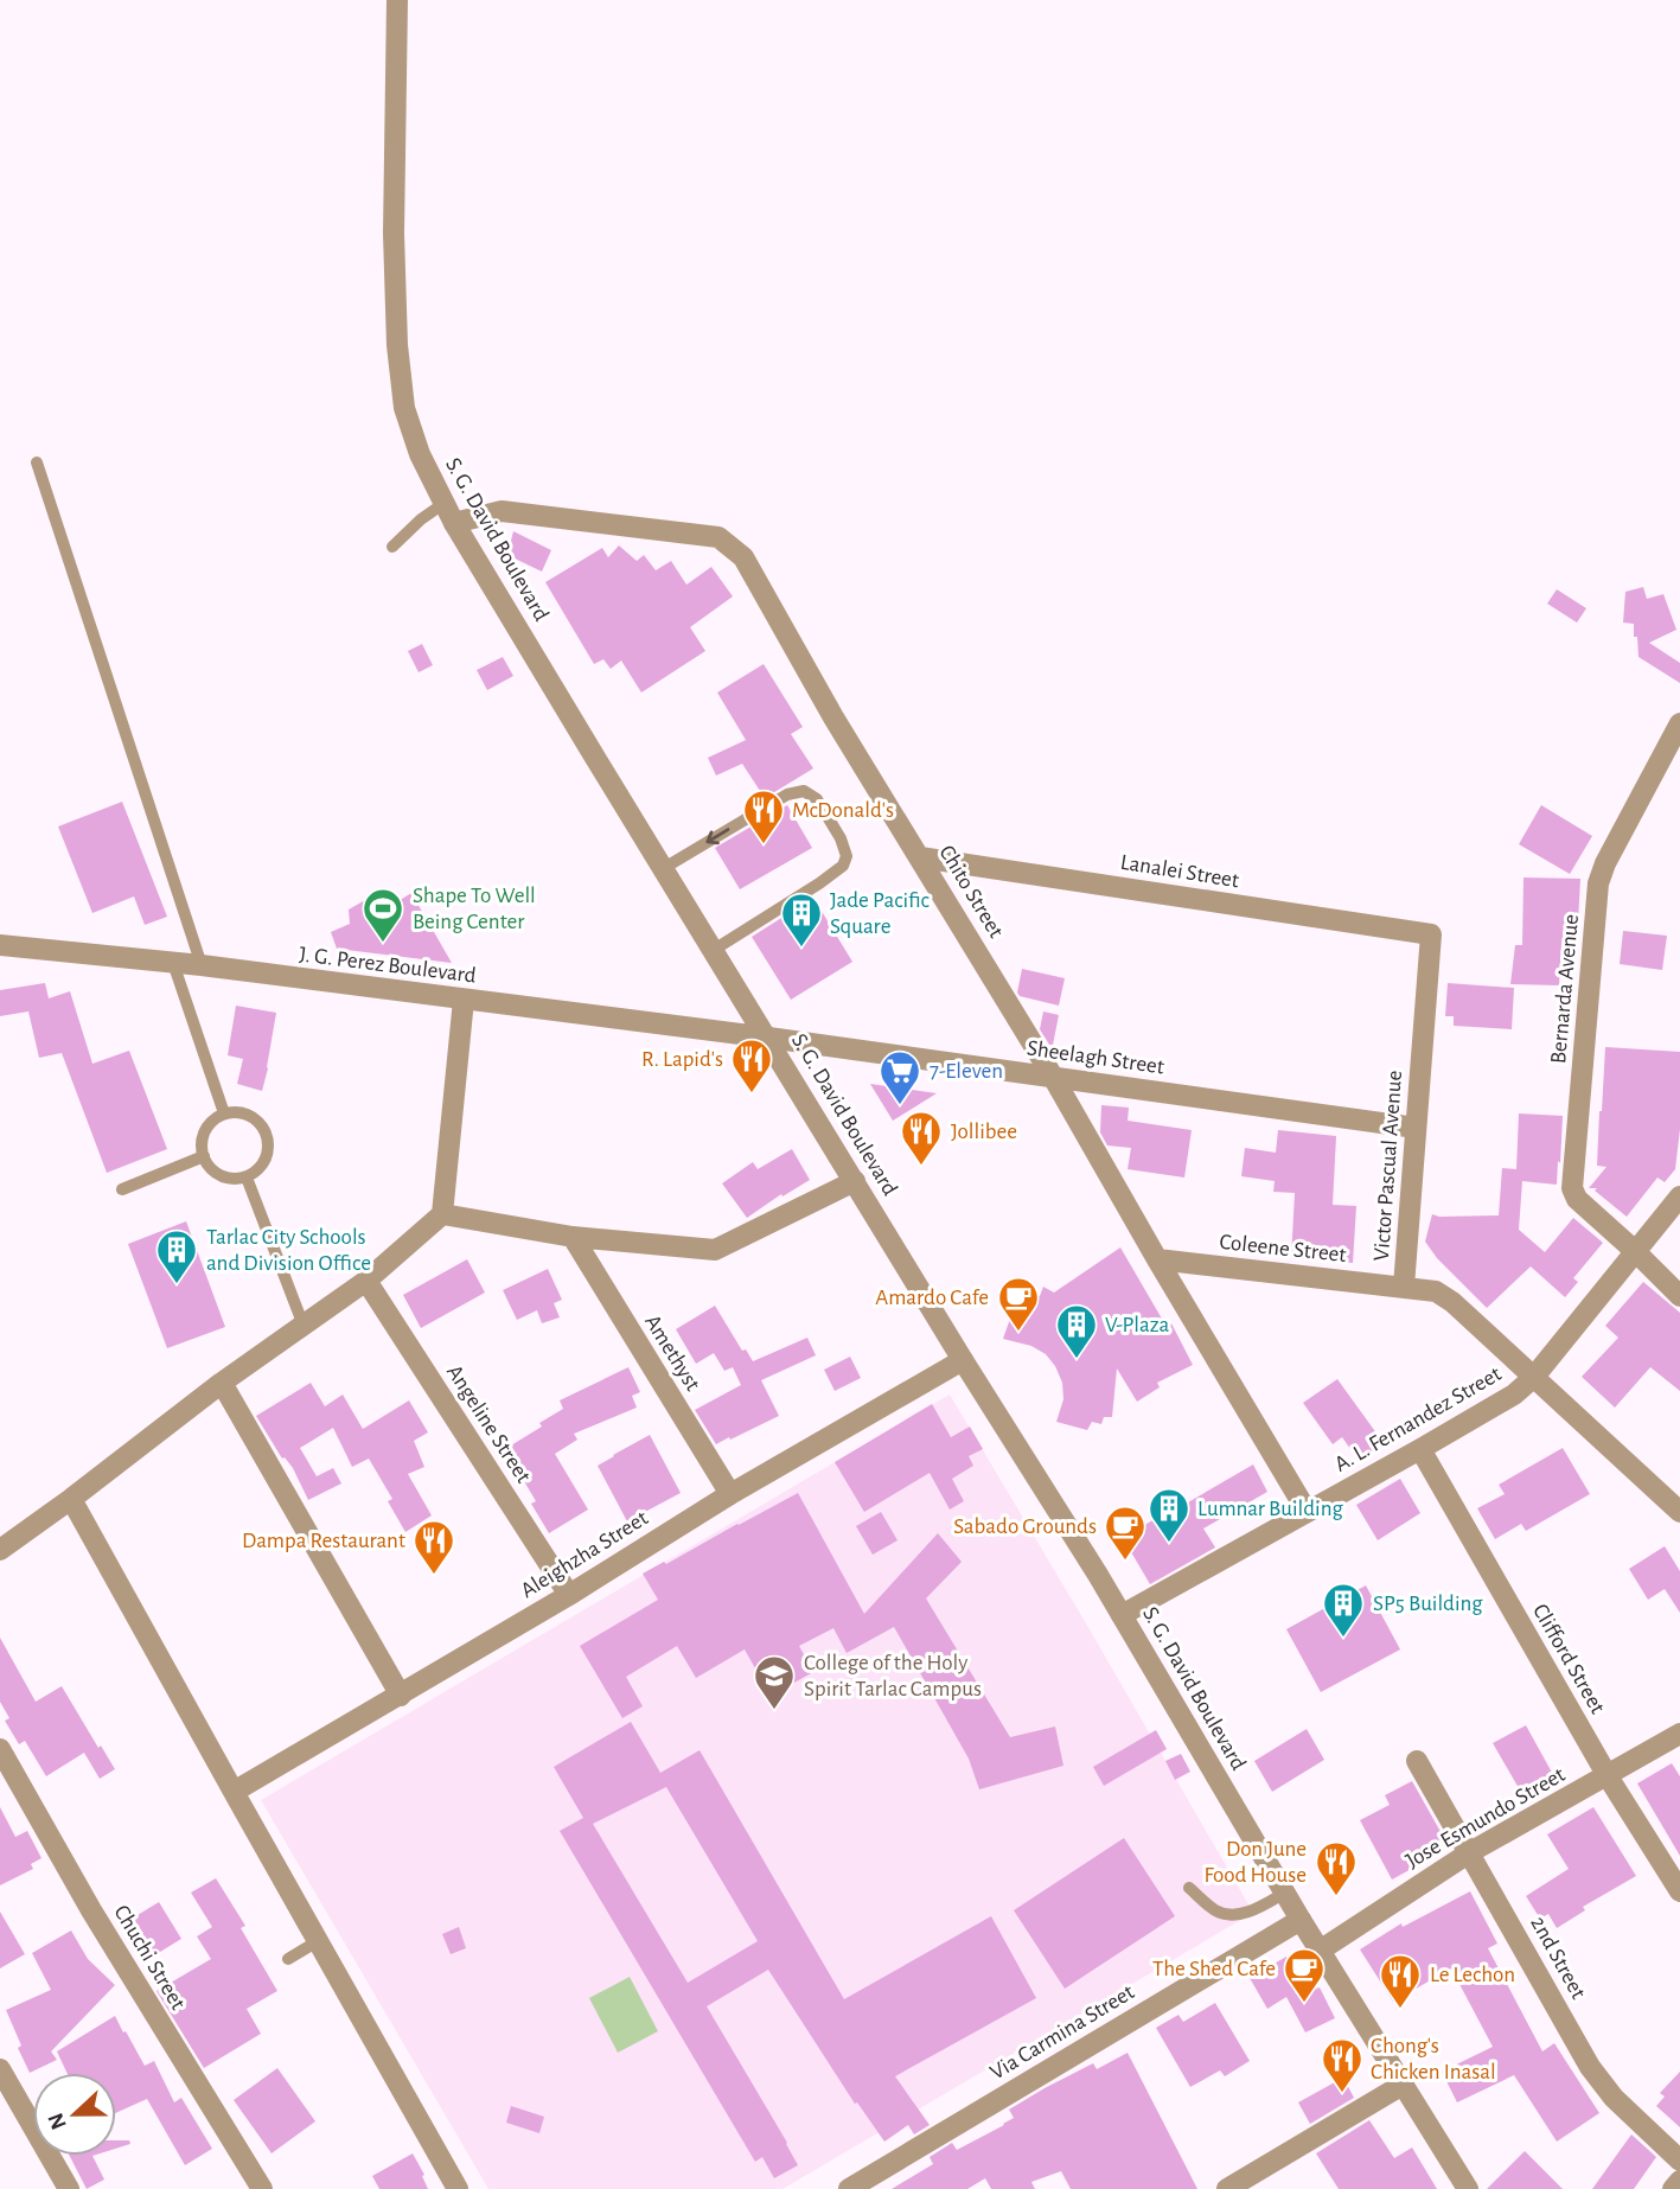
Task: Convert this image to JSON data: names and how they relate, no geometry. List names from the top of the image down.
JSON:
{
  "streets": {
    "street": [
      "S. G. David Boulevard",
      "Lanalei Street",
      "Chito Street",
      "J. G. Perez Boulevard",
      "Bernarda Avenue",
      "Sheelagh Street",
      "Victor Pascual Avenue",
      "Coleene Street",
      "Amethyst",
      "A. L. Fernandez Street",
      "Angeline Street",
      "Aleighzha Street",
      "Clifford Street",
      "Jose Esmundo Street",
      "Chuchi Street",
      "2nd Street",
      "Via Carmina Street"
    ]
  },
  "crossings": [
    ["S. G. David Boulevard", "Chito Street"],
    ["S. G. David Boulevard", "J. G. Perez Boulevard"],
    ["S. G. David Boulevard", "Sheelagh Street"],
    ["S. G. David Boulevard", "A. L. Fernandez Street"],
    ["S. G. David Boulevard", "Aleighzha Street"],
    ["S. G. David Boulevard", "Jose Esmundo Street"],
    ["S. G. David Boulevard", "Via Carmina Street"],
    ["Lanalei Street", "Chito Street"],
    ["Lanalei Street", "Victor Pascual Avenue"],
    ["Chito Street", "Sheelagh Street"],
    ["Chito Street", "Coleene Street"],
    ["Chito Street", "A. L. Fernandez Street"],
    ["J. G. Perez Boulevard", "Sheelagh Street"],
    ["Bernarda Avenue", "A. L. Fernandez Street"],
    ["Sheelagh Street", "Victor Pascual Avenue"],
    ["Victor Pascual Avenue", "Coleene Street"],
    ["Victor Pascual Avenue", "A. L. Fernandez Street"],
    ["Amethyst", "Aleighzha Street"],
    ["A. L. Fernandez Street", "Clifford Street"],
    ["Angeline Street", "Aleighzha Street"],
    ["Clifford Street", "Jose Esmundo Street"],
    ["Jose Esmundo Street", "2nd Street"]
  ],
  "places": {
    "restaurant": [
      "McDonald's",
      "R. Lapid's",
      "Jollibee",
      "Dampa Restaurant",
      "Don June Food House",
      "Le Lechon",
      "Chong's Chicken Inasal"
    ],
    "sports": ["Shape To Well Being Center"],
    "building": [
      "Jade Pacific Square",
      "Tarlac City Schools and Division Office",
      "V-Plaza",
      "Lumnar Building",
      "SP5 Building"
    ],
    "supermarket": ["7-Eleven"],
    "cafe": ["Amardo Cafe", "Sabado Grounds", "The Shed Cafe"],
    "school or university": ["College of the Holy Spirit Tarlac Campus"]
  },
  "north": "left"
}
